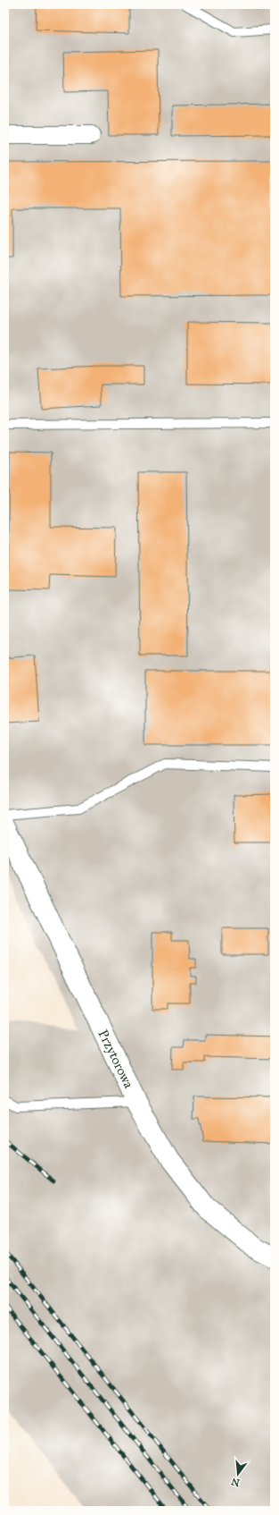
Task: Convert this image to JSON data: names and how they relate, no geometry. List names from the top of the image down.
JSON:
{
  "streets": {
    "street": ["Przytorowa"]
  },
  "north": "bottom"
}
